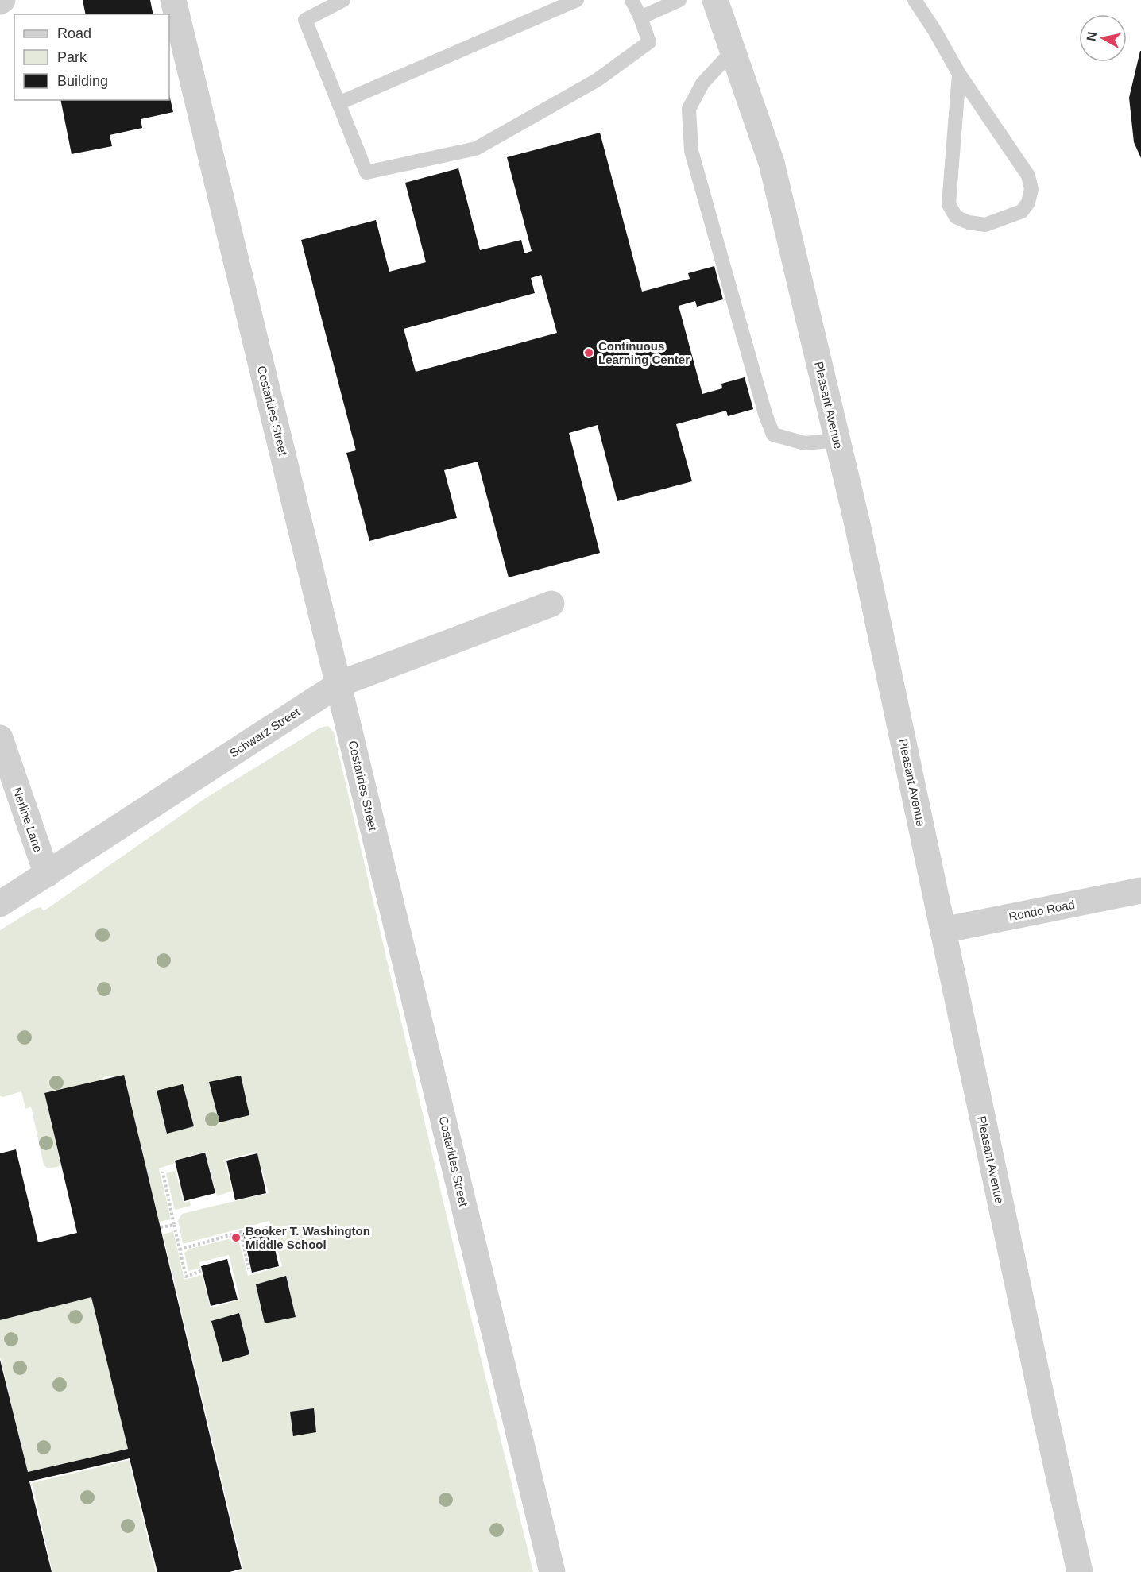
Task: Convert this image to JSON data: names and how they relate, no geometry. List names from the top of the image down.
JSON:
{
  "streets": {
    "street": [
      "Pleasant Avenue",
      "Costarides Street",
      "Schwarz Street",
      "Nerline Lane",
      "Rondo Road"
    ]
  },
  "crossings": [
    ["Pleasant Avenue", "Rondo Road"],
    ["Costarides Street", "Schwarz Street"],
    ["Schwarz Street", "Nerline Lane"]
  ],
  "places": ["Continuous Learning Center", "Booker T. Washington Middle School"],
  "legend": ["Road", "Park", "Building"],
  "north": "left"
}
